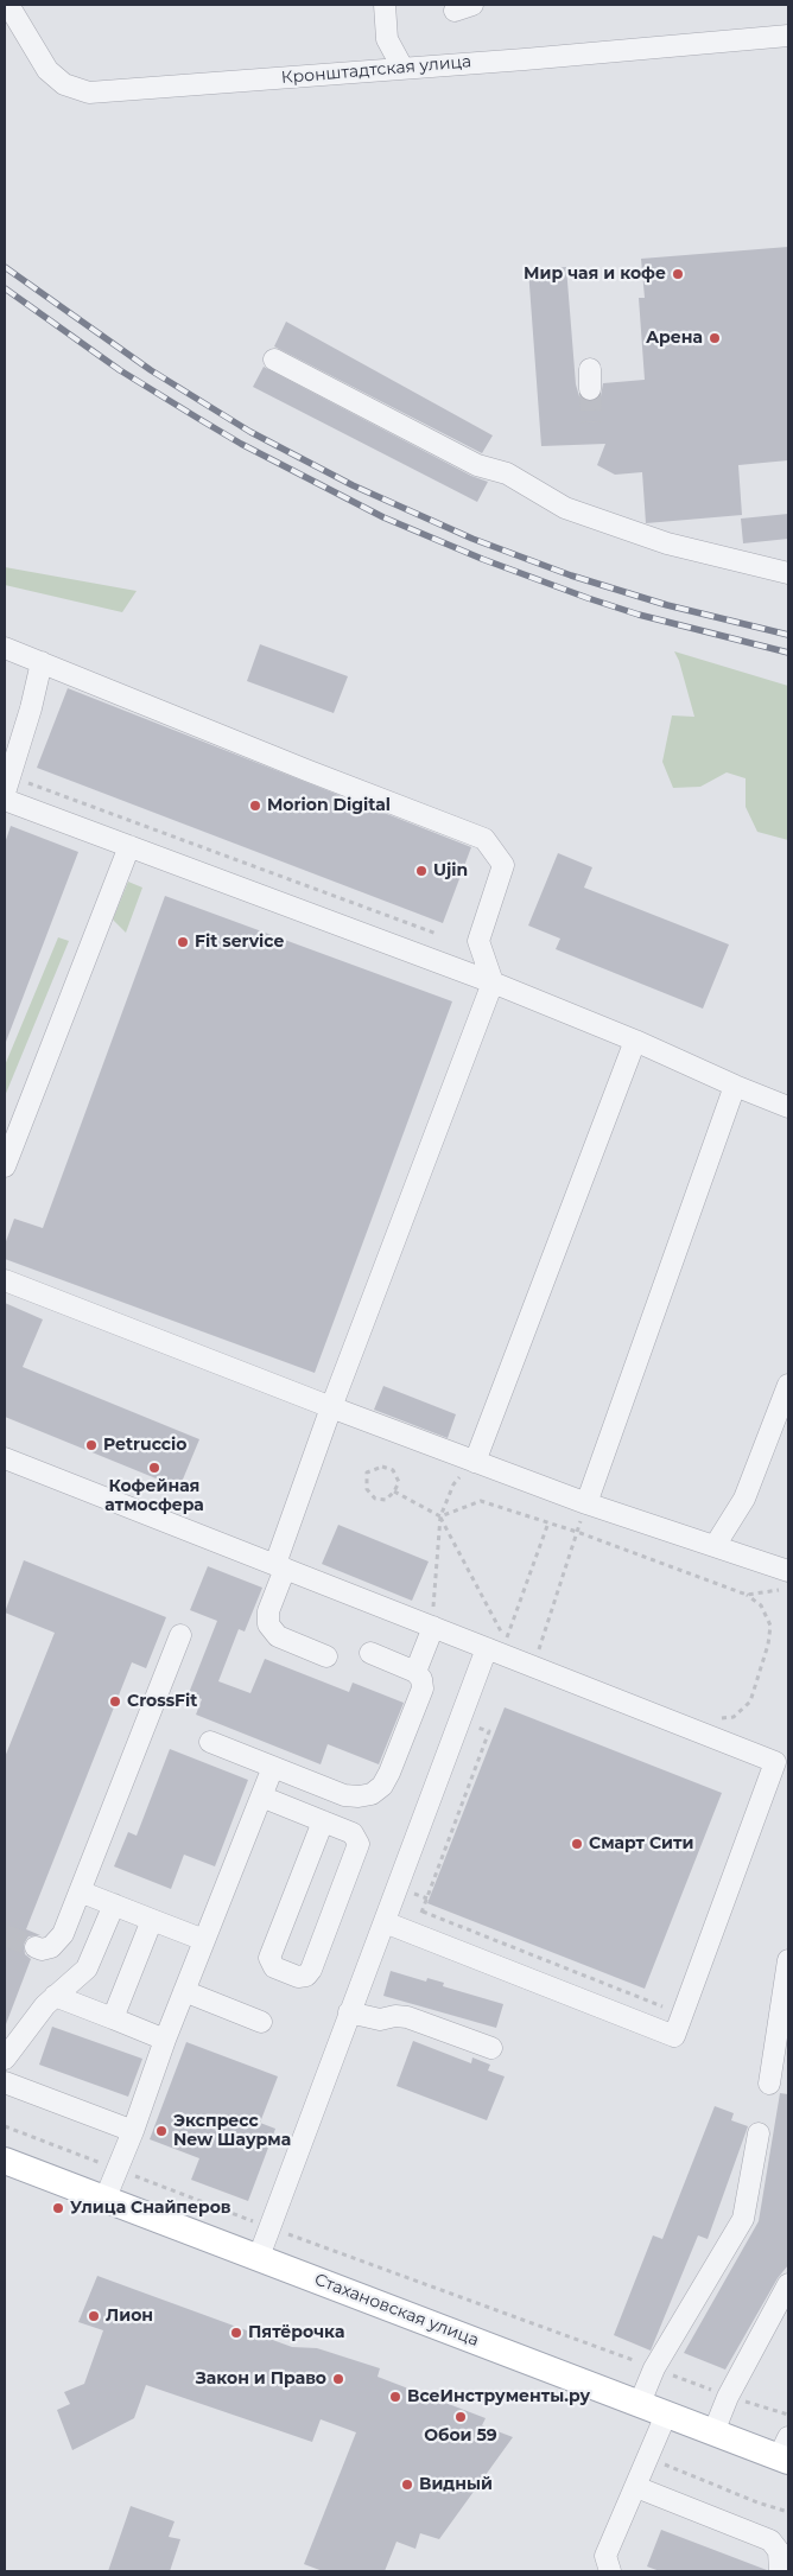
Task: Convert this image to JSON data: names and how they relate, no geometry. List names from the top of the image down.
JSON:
{
  "streets": {
    "main road": ["Стахановская улица"],
    "street": ["Кронштадтская улица"]
  },
  "places": [
    "Мир чая и кофе",
    "Арена",
    "Morion Digital",
    "Ujin",
    "Fit service",
    "Petruccio",
    "Кофейная атмосфера",
    "CrossFit",
    "Смарт Сити",
    "Экспресс New Шаурма",
    "Улица Снайперов",
    "Лион",
    "Пятёрочка",
    "Закон и Право",
    "ВсеИнструменты.ру",
    "Обои 59",
    "Видный"
  ]
}
